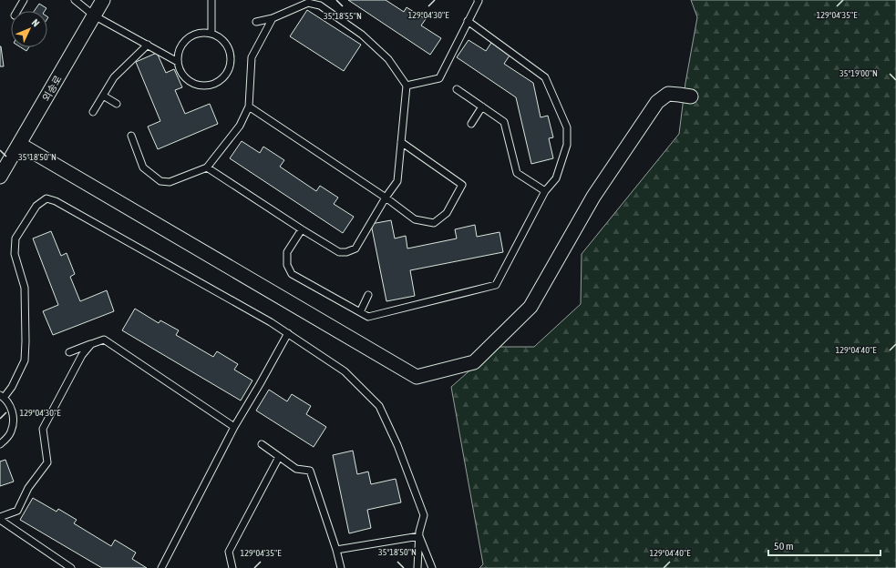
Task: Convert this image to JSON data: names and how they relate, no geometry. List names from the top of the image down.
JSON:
{
  "streets": {
    "street": ["외송로"]
  },
  "scale_bar": "50 m",
  "north": "top right",
  "coordinates": [
    "129°04'30\"E",
    "129°04'35\"E",
    "35°18'55\"N",
    "35°19'00\"N",
    "35°18'50\"N",
    "129°04'40\"E"
  ]
}
